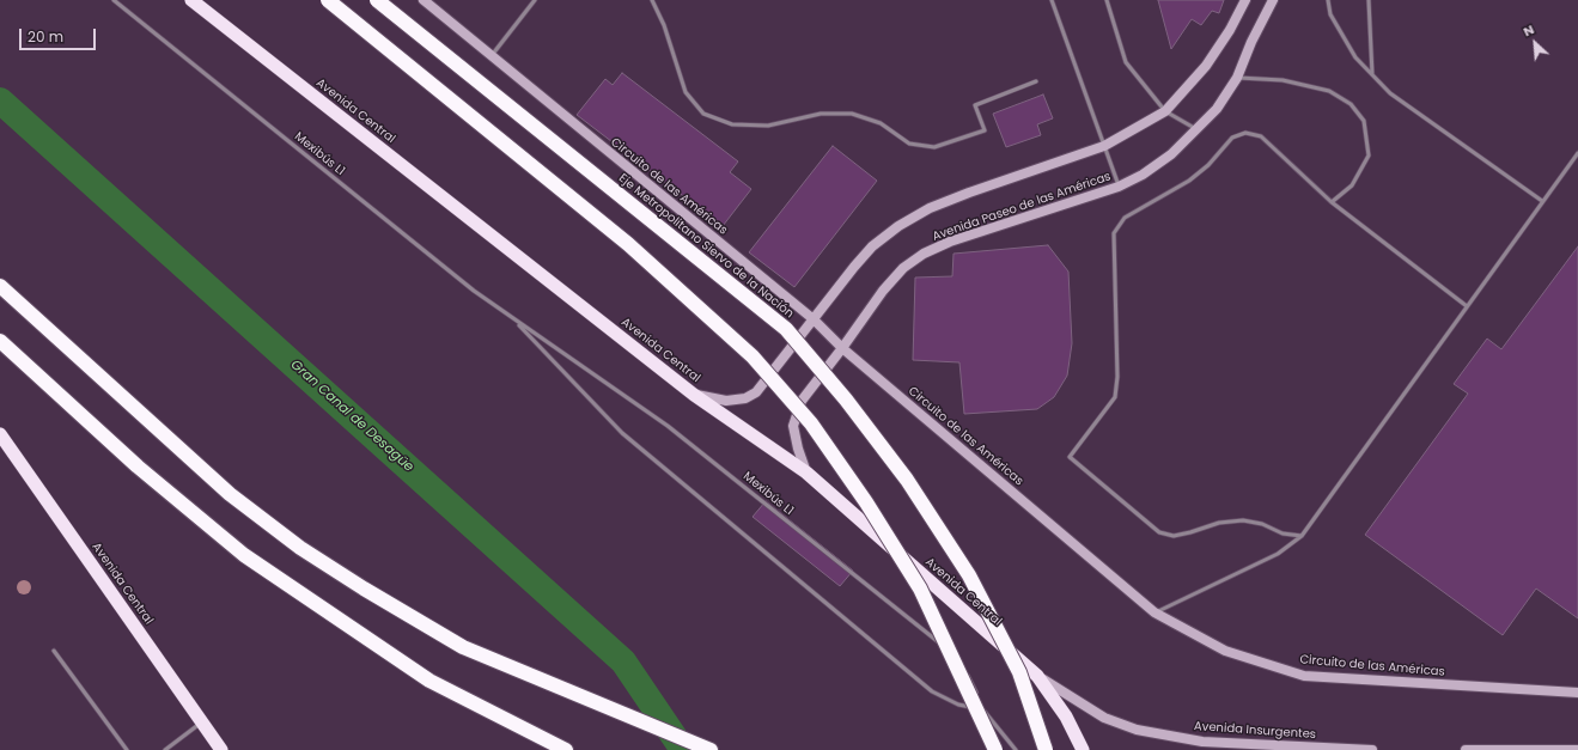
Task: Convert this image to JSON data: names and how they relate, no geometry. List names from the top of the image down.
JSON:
{
  "streets": {
    "highway": ["Avenida Central", "Eje Metropolitano Siervo de la Nación"],
    "main road": ["Circuito de las Américas", "Avenida Paseo de las Américas", "Avenida Insurgentes"],
    "lane": ["Mexibús L1"]
  },
  "crossings": [
    ["Avenida Central", "Avenida Paseo de las Américas"],
    ["Avenida Central", "Avenida Insurgentes"],
    ["Circuito de las Américas", "Avenida Paseo de las Américas"]
  ],
  "water": ["Gran Canal de Desagüe"],
  "scale_bar": "20 m",
  "north": "top left"
}
